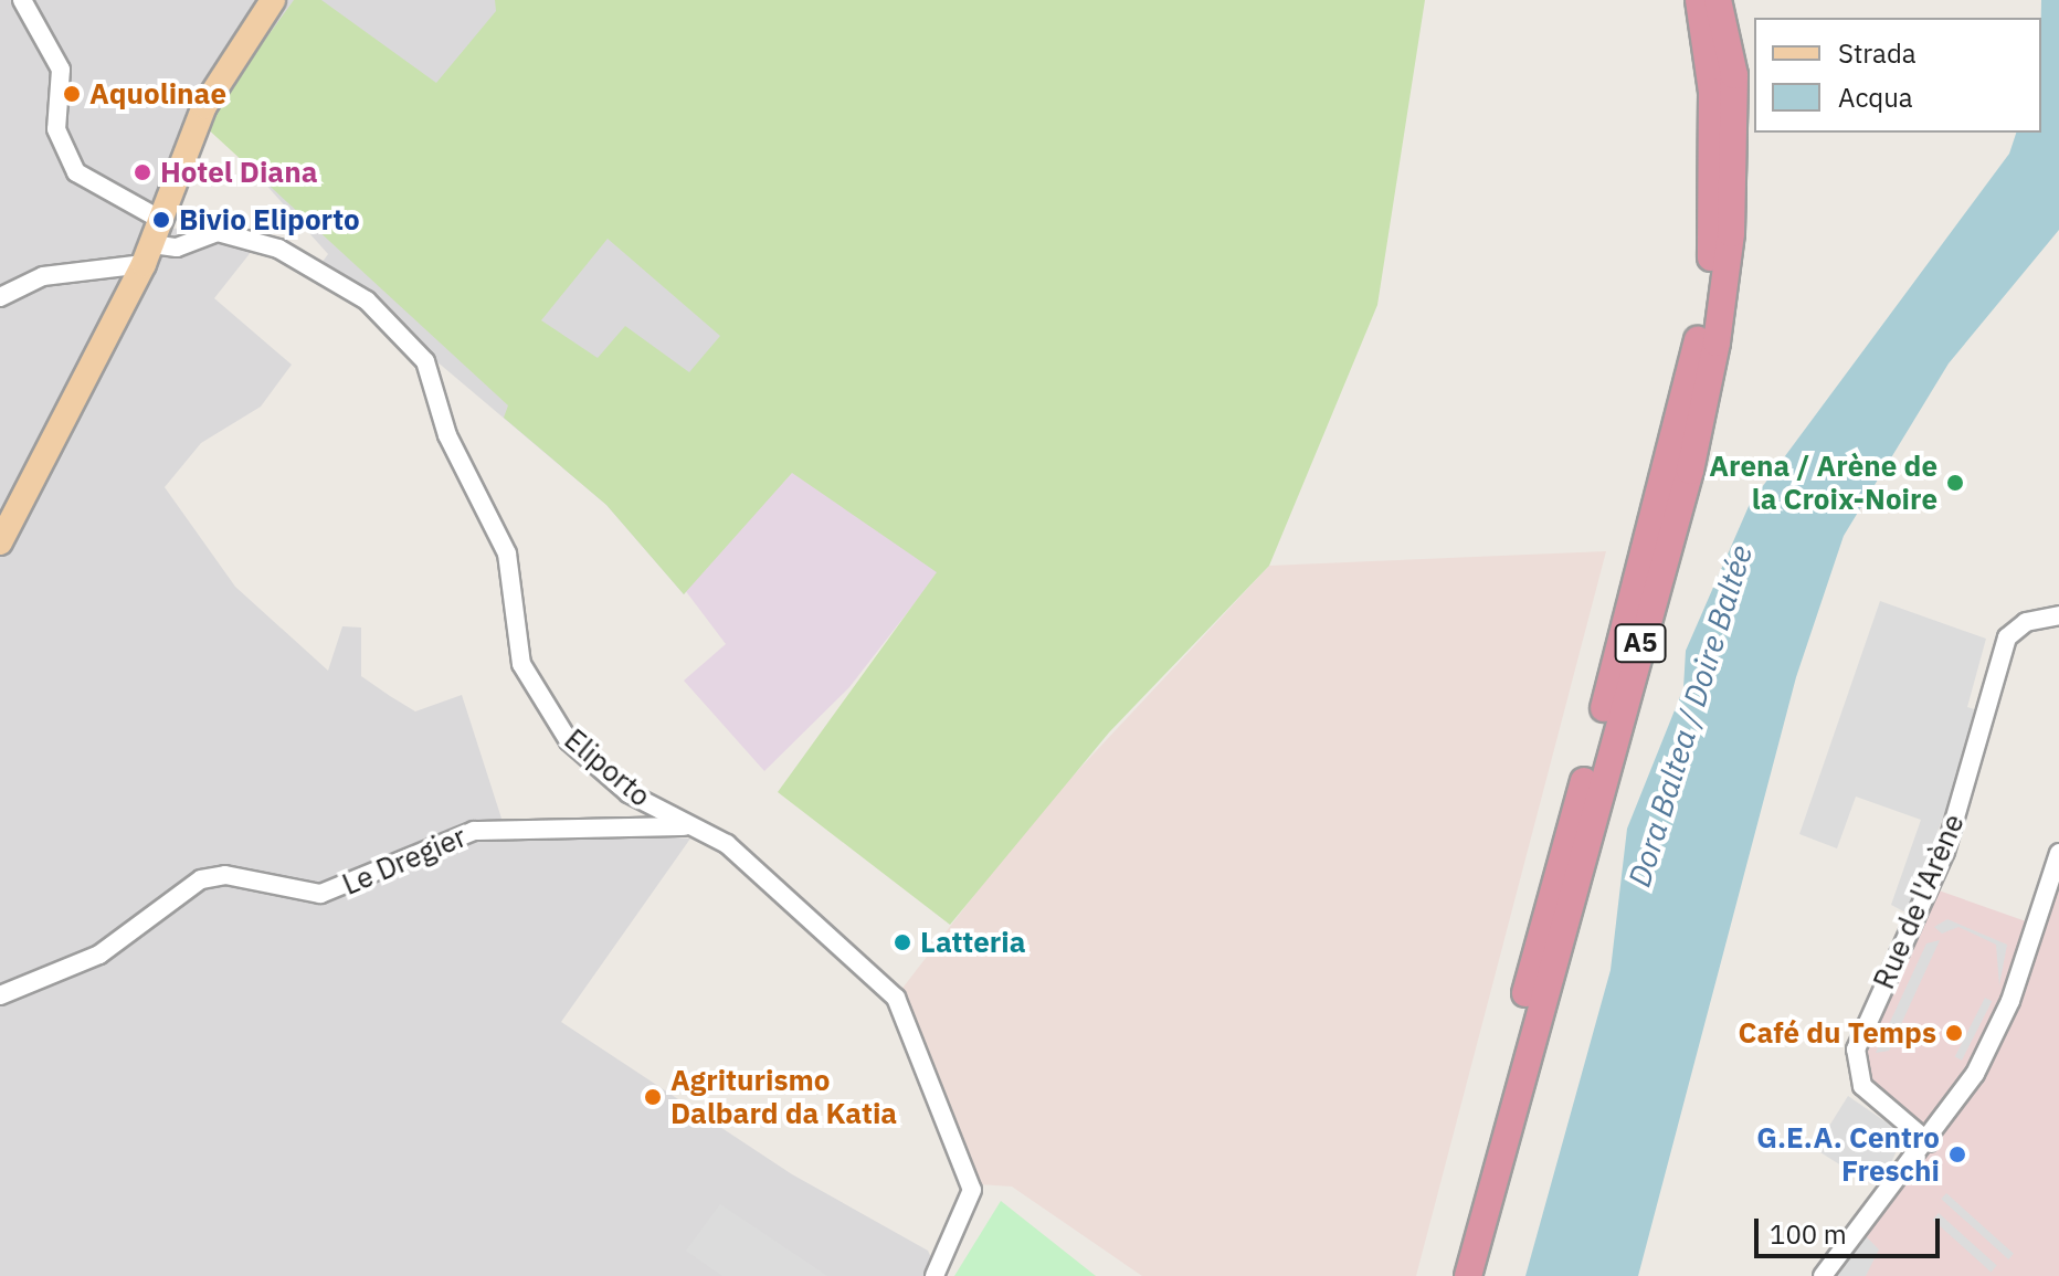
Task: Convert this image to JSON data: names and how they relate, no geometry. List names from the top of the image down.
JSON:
{
  "streets": {
    "highway": ["A5"],
    "street": ["Eliporto", "Le Dregier", "Rue de l'Arène"]
  },
  "crossings": [
    ["Eliporto", "Le Dregier"]
  ],
  "water": ["Dora Baltea / Doire Baltée"],
  "places": [
    "Aquolinae",
    "Hotel Diana",
    "Bivio Eliporto",
    "Arena / Arène de la Croix-Noire",
    "Latteria",
    "Café du Temps",
    "Agriturismo Dalbard da Katia",
    "G.E.A. Centro Freschi"
  ],
  "legend": ["Strada", "Acqua"],
  "scale_bar": "100 m"
}
